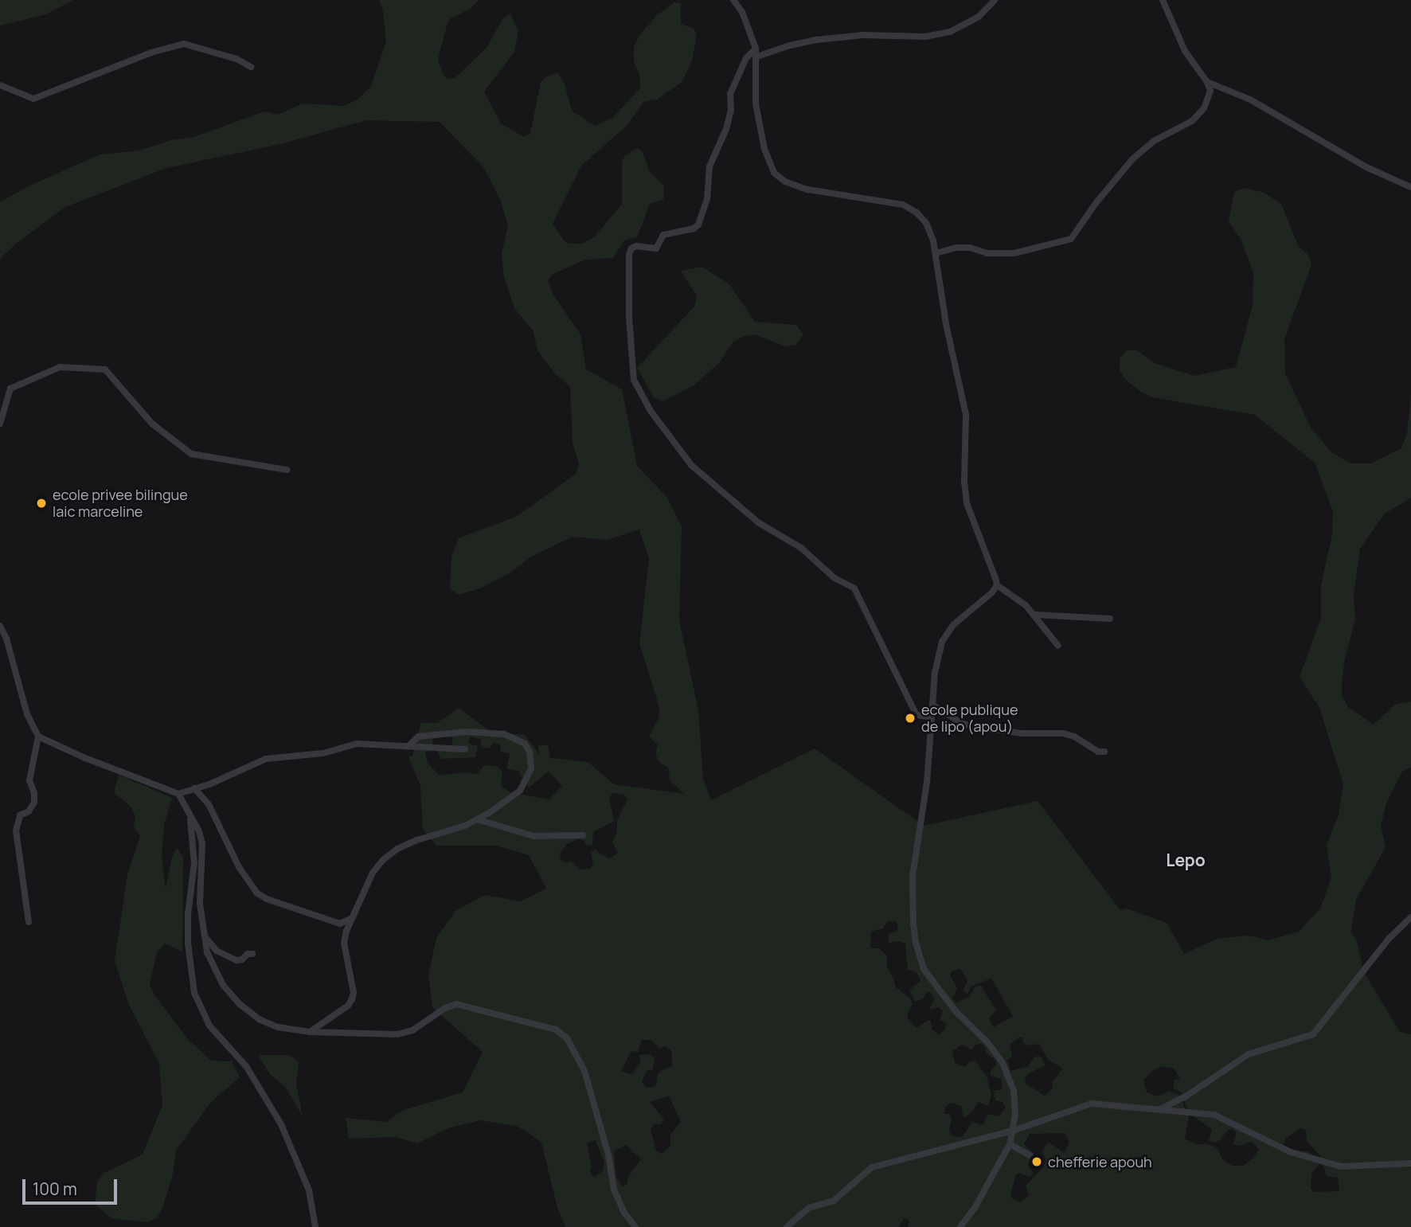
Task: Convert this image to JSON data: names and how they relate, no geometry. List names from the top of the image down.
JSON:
{
  "districts": ["Lepo"],
  "places": ["ecole privee bilingue laic marceline", "ecole publique de lipo (apou)", "chefferie apouh"],
  "scale_bar": "100 m"
}
